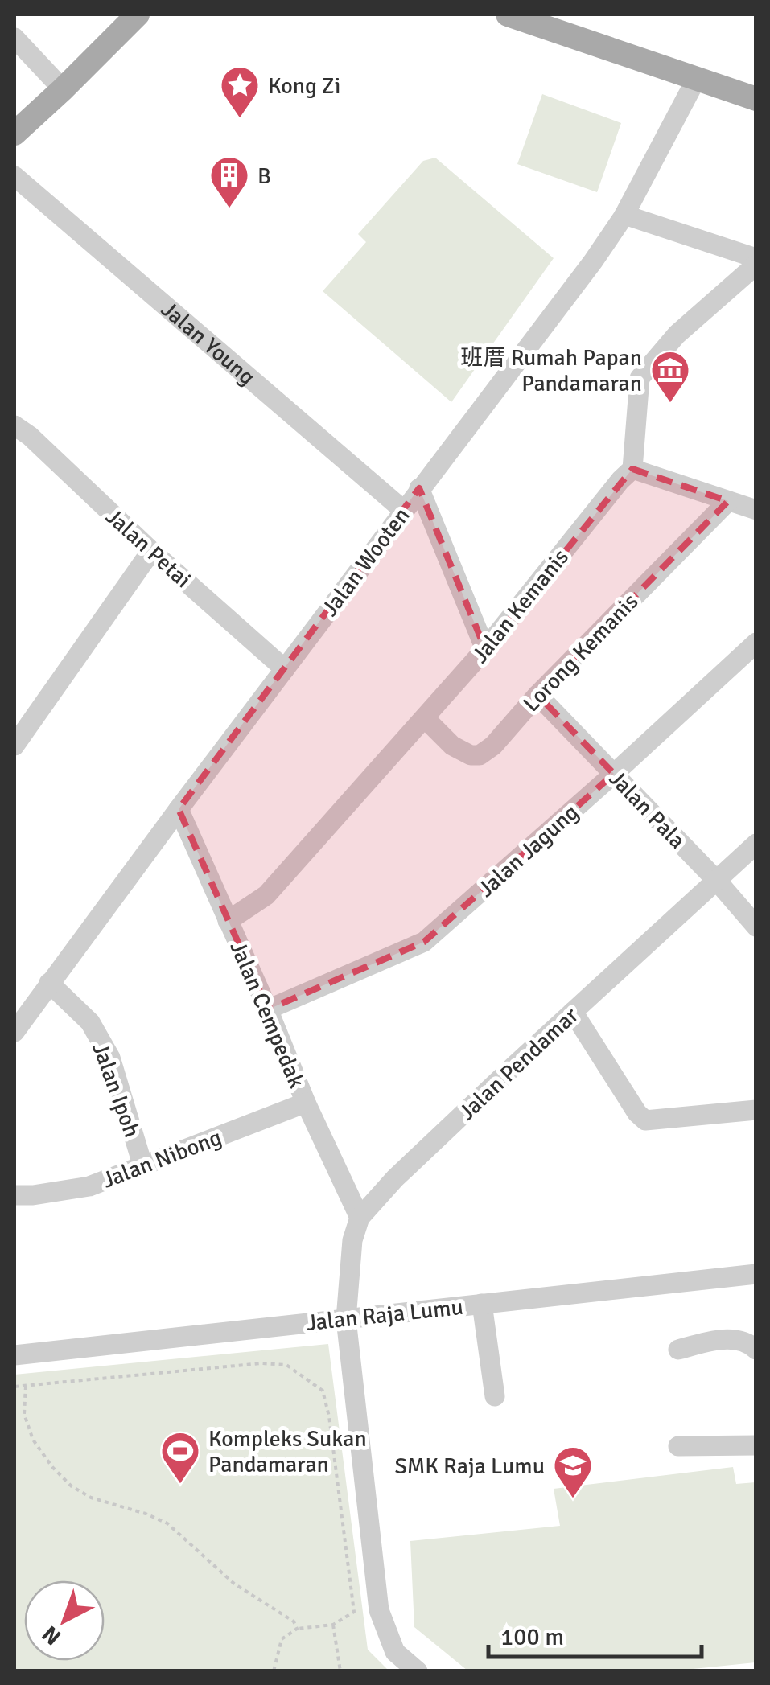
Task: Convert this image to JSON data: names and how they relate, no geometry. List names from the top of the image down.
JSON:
{
  "streets": {
    "street": [
      "Jalan Young",
      "Jalan Petai",
      "Jalan Wooten",
      "Jalan Kemanis",
      "Lorong Kemanis",
      "Jalan Pala",
      "Jalan Jagung",
      "Jalan Cempedak",
      "Jalan Pendamar",
      "Jalan Ipoh",
      "Jalan Nibong",
      "Jalan Raja Lumu"
    ]
  },
  "crossings": [
    ["Jalan Young", "Jalan Wooten"],
    ["Jalan Petai", "Jalan Wooten"],
    ["Jalan Wooten", "Jalan Cempedak"],
    ["Jalan Wooten", "Jalan Ipoh"],
    ["Jalan Kemanis", "Lorong Kemanis"],
    ["Jalan Kemanis", "Jalan Cempedak"],
    ["Lorong Kemanis", "Jalan Pala"],
    ["Jalan Pala", "Jalan Jagung"],
    ["Jalan Pala", "Jalan Pendamar"],
    ["Jalan Jagung", "Jalan Cempedak"],
    ["Jalan Cempedak", "Jalan Pendamar"],
    ["Jalan Cempedak", "Jalan Nibong"],
    ["Jalan Pendamar", "Jalan Raja Lumu"],
    ["Jalan Ipoh", "Jalan Nibong"]
  ],
  "places": {
    "place": ["Kong Zi"],
    "building": ["B"],
    "museum": ["班厝 Rumah Papan Pandamaran"],
    "sports": ["Kompleks Sukan Pandamaran"],
    "school or university": ["SMK Raja Lumu"]
  },
  "scale_bar": "100 m",
  "north": "bottom left"
}
